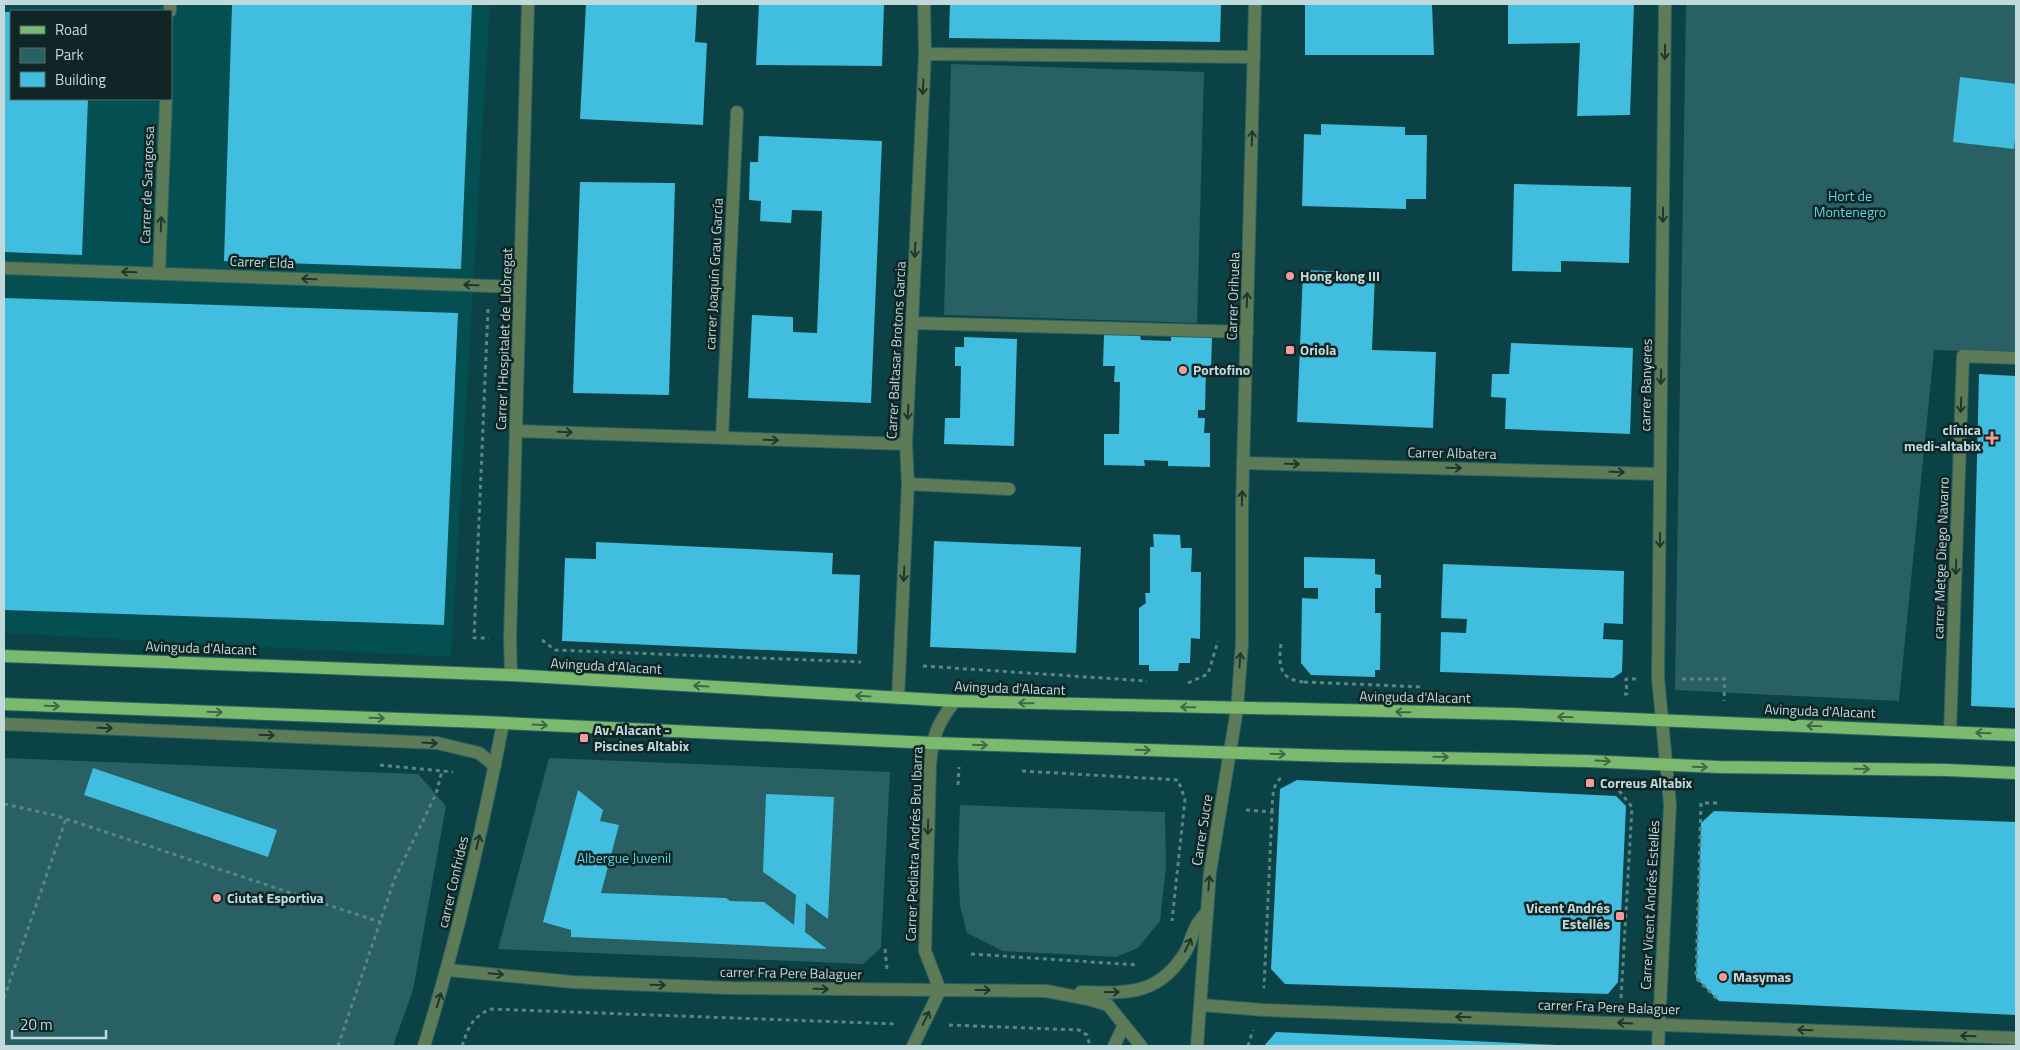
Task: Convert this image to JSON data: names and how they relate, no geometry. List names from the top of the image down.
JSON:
{
  "streets": {
    "main road": ["Avinguda d'Alacant"],
    "street": [
      "Carrer de Saragossa",
      "Carrer Elda",
      "carrer Joaquín Grau García",
      "Carrer Orihuela",
      "Carrer l'Hospitalet de Llobregat",
      "Carrer Baltasar Brotons Garcia",
      "carrer Banyeres",
      "Carrer Albatera",
      "carrer Metge Diego Navarro",
      "Carrer Sucre",
      "Carrer Pediatra Andrés Bru Ibarra",
      "carrer Confrides",
      "Carrer Vicent Andrés Estellés",
      "carrer Fra Pere Balaguer"
    ]
  },
  "crossings": [
    ["Carrer de Saragossa", "Carrer Elda"],
    ["Carrer Elda", "Carrer l'Hospitalet de Llobregat"],
    ["Carrer Orihuela", "Carrer Albatera"],
    ["Carrer Orihuela", "Avinguda d'Alacant"],
    ["Carrer Orihuela", "Carrer Sucre"],
    ["Carrer l'Hospitalet de Llobregat", "Avinguda d'Alacant"],
    ["Carrer Baltasar Brotons Garcia", "Avinguda d'Alacant"],
    ["carrer Banyeres", "Carrer Albatera"],
    ["carrer Banyeres", "Avinguda d'Alacant"],
    ["carrer Banyeres", "Carrer Vicent Andrés Estellés"],
    ["carrer Metge Diego Navarro", "Avinguda d'Alacant"],
    ["Avinguda d'Alacant", "Carrer Sucre"],
    ["Avinguda d'Alacant", "Carrer Pediatra Andrés Bru Ibarra"],
    ["Carrer Sucre", "carrer Fra Pere Balaguer"],
    ["Carrer Pediatra Andrés Bru Ibarra", "carrer Fra Pere Balaguer"],
    ["carrer Confrides", "carrer Fra Pere Balaguer"],
    ["Carrer Vicent Andrés Estellés", "carrer Fra Pere Balaguer"]
  ],
  "one_way": [
    "Carrer de Saragossa",
    "Carrer Elda",
    "Carrer Orihuela",
    "Carrer Baltasar Brotons Garcia",
    "carrer Banyeres",
    "Carrer Albatera",
    "carrer Metge Diego Navarro",
    "Carrer Sucre",
    "Carrer Pediatra Andrés Bru Ibarra",
    "carrer Confrides"
  ],
  "parks": ["Hort de Montenegro", "Albergue Juvenil"],
  "places": {
    "other": [
      "Hong kong III",
      "Portofino",
      "Ciutat Esportiva",
      "Masymas"
    ],
    "transit": [
      "Oriola",
      "Av. Alacant - Piscines Altabix",
      "Correus Altabix",
      "Vicent Andrés Estellés"
    ],
    "health": ["clínica medi-altabix"]
  },
  "legend": ["Road", "Park", "Building"],
  "scale_bar": "20 m"
}
